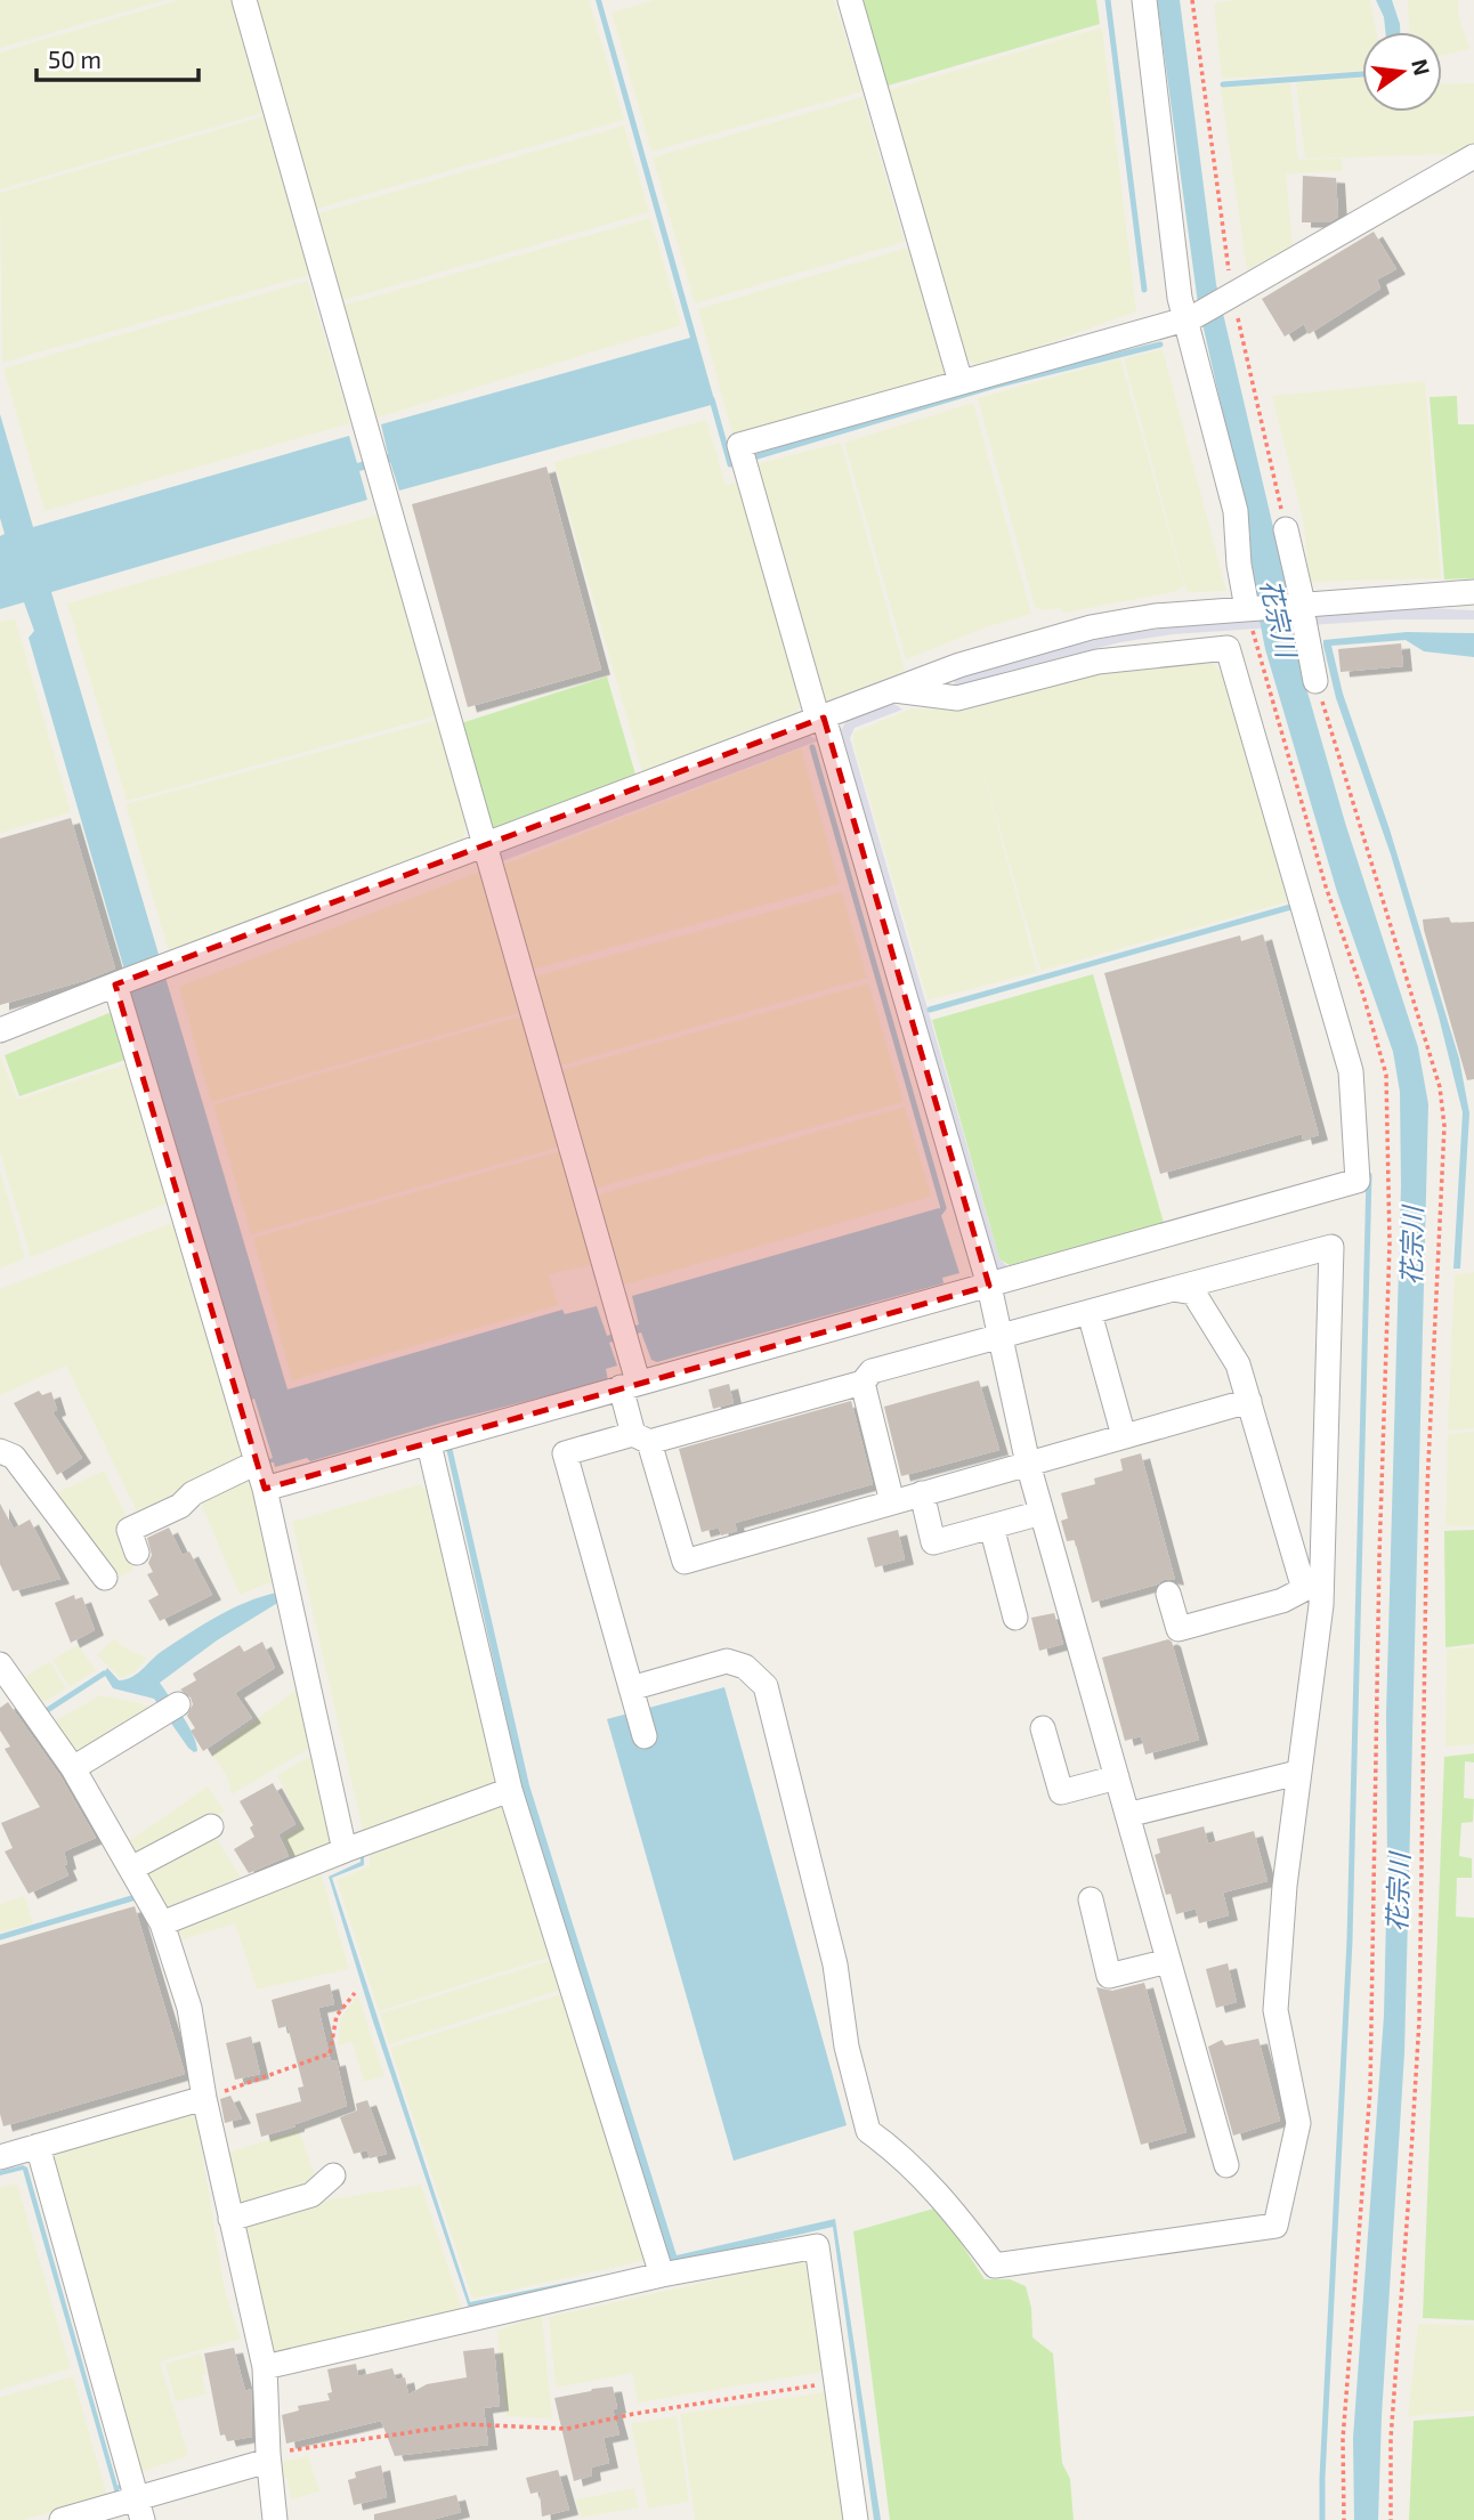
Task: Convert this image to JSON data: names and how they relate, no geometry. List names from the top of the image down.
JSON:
{
  "water": ["花宗川"],
  "scale_bar": "50 m",
  "north": "right"
}
